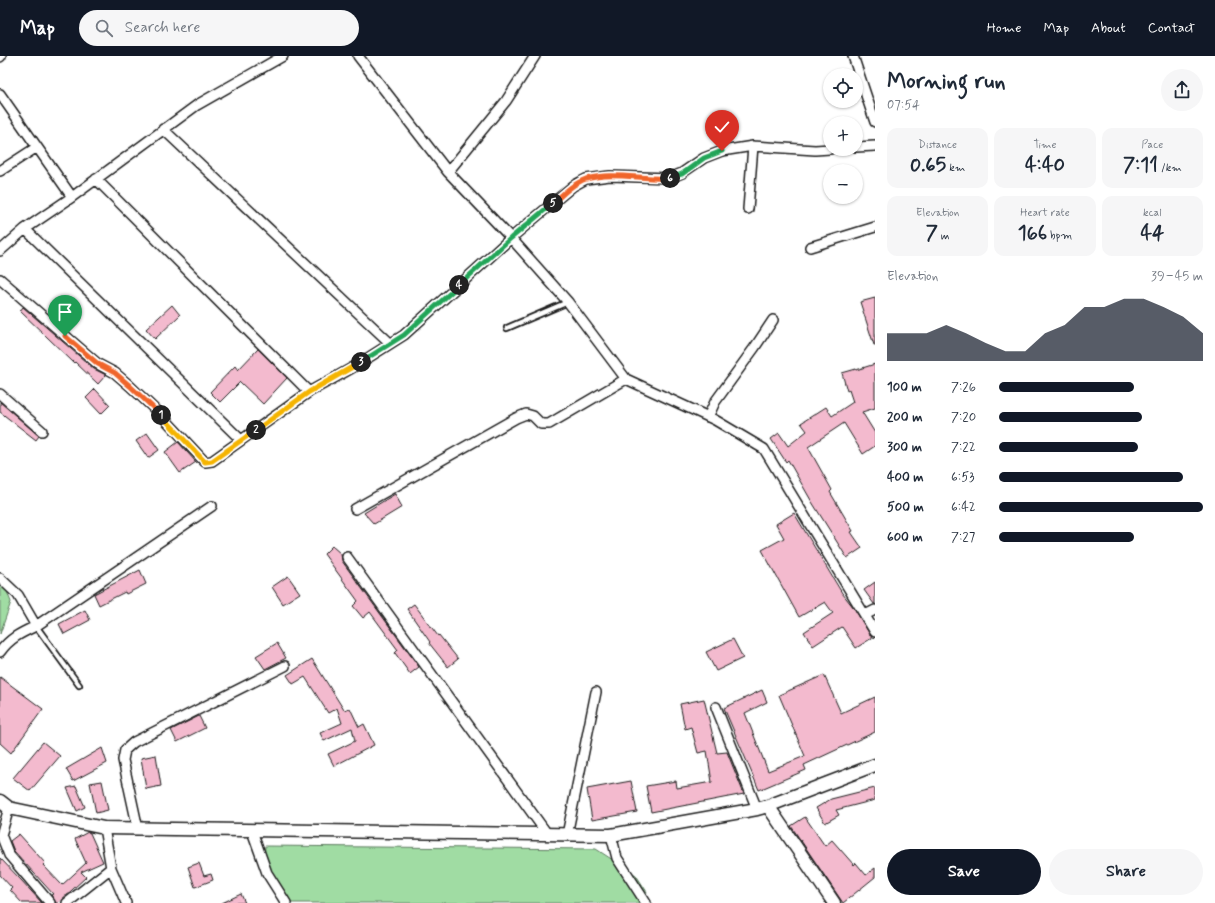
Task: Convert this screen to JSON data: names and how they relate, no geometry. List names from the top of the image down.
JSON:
{
  "page": {
    "header": "Map",
    "search": "Search here",
    "nav": [
      "Home",
      "Map",
      "About",
      "Contact"
    ],
    "heading": ["Morning run", "07:54"],
    "map_buttons": ["+", "−"],
    "stats": [
      ["Distance", "0.65 km"],
      ["Time", "4:40"],
      ["Pace", "7:11 /km"],
      ["Elevation", "7 m"],
      ["Heart rate", "166 bpm"],
      ["kcal", "44"]
    ],
    "pins": [
      "6",
      "5",
      "4",
      "3",
      "1",
      "2"
    ],
    "chart": ["Elevation", "39–45 m"],
    "list": [
      {
        "name": "100 m",
        "note": "7:26"
      },
      {
        "name": "200 m",
        "note": "7:20"
      },
      {
        "name": "300 m",
        "note": "7:22"
      },
      {
        "name": "400 m",
        "note": "6:53"
      },
      {
        "name": "500 m",
        "note": "6:42"
      },
      {
        "name": "600 m",
        "note": "7:27"
      }
    ],
    "buttons": ["Save", "Share"]
  }
}
